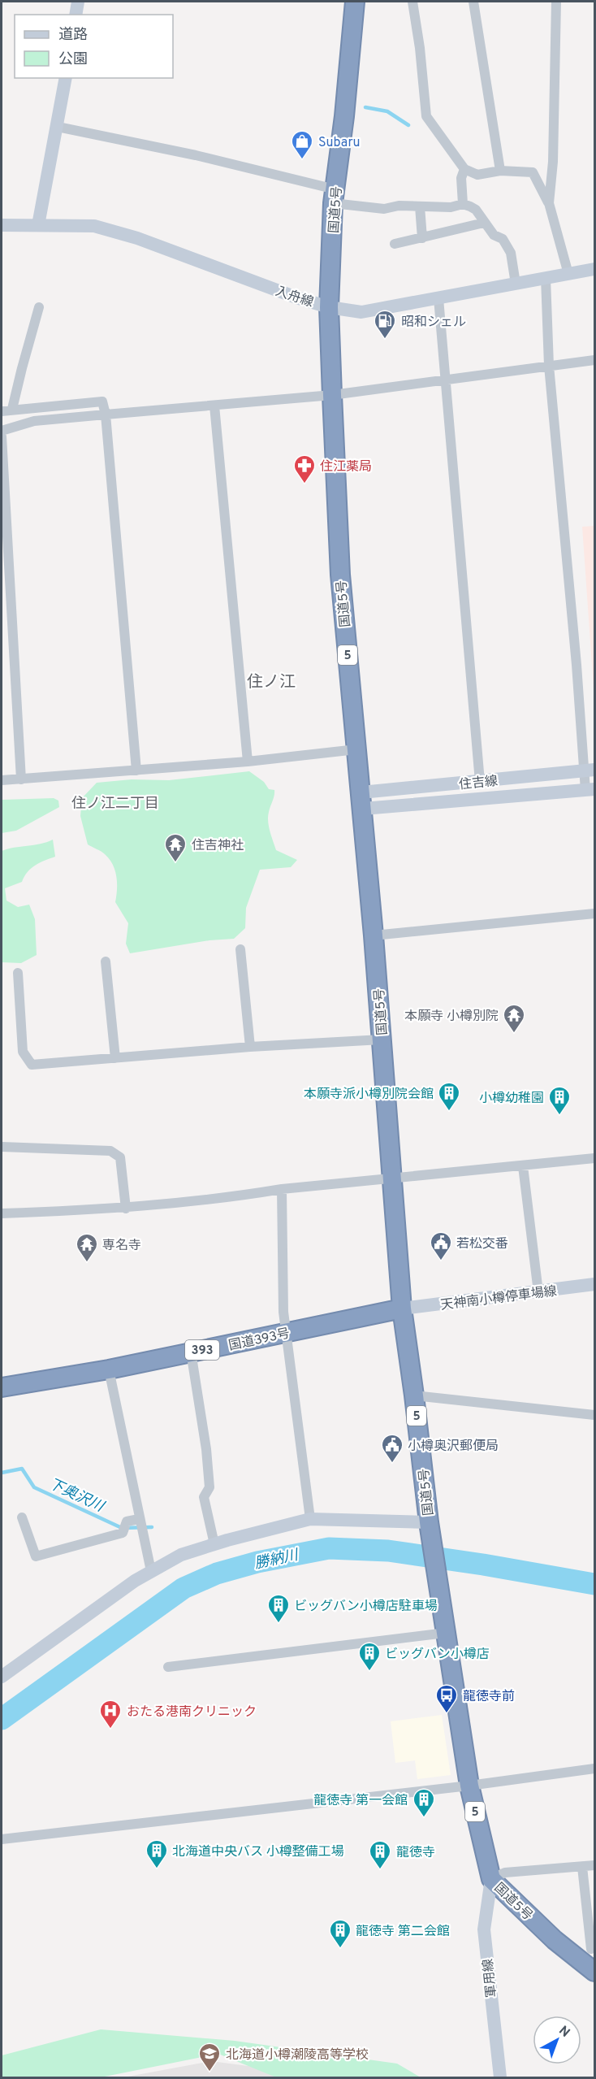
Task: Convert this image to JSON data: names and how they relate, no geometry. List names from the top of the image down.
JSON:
{
  "streets": {
    "highway": [
      "国道5号",
      "5",
      "国道393号",
      "393"
    ],
    "street": [
      "入舟線",
      "住吉線",
      "天神南小樽停車場線",
      "軍用線"
    ]
  },
  "crossings": [
    ["国道5号", "入舟線"],
    ["国道5号", "住吉線"],
    ["国道5号", "天神南小樽停車場線"],
    ["国道5号", "国道393号"],
    ["国道5号", "軍用線"],
    ["天神南小樽停車場線", "国道393号"]
  ],
  "districts": ["住ノ江", "住ノ江二丁目"],
  "water": ["下奥沢川", "勝納川"],
  "places": {
    "shop": ["Subaru"],
    "fuel station": ["昭和シェル"],
    "pharmacy": ["住江薬局"],
    "temple": ["住吉神社", "本願寺 小樽別院", "専名寺"],
    "building": [
      "本願寺派小樽別院会館",
      "小樽幼稚園",
      "ビッグバン小樽店駐車場",
      "ビッグバン小樽店",
      "龍徳寺 第一会館",
      "北海道中央バス 小樽整備工場",
      "龍徳寺",
      "龍徳寺 第二会館"
    ],
    "public building": ["若松交番", "小樽奥沢郵便局"],
    "bus stop": ["龍徳寺前"],
    "hospital": ["おたる港南クリニック"],
    "school or university": ["北海道小樽潮陵高等学校"]
  },
  "legend": ["道路", "公園"],
  "north": "top right"
}
